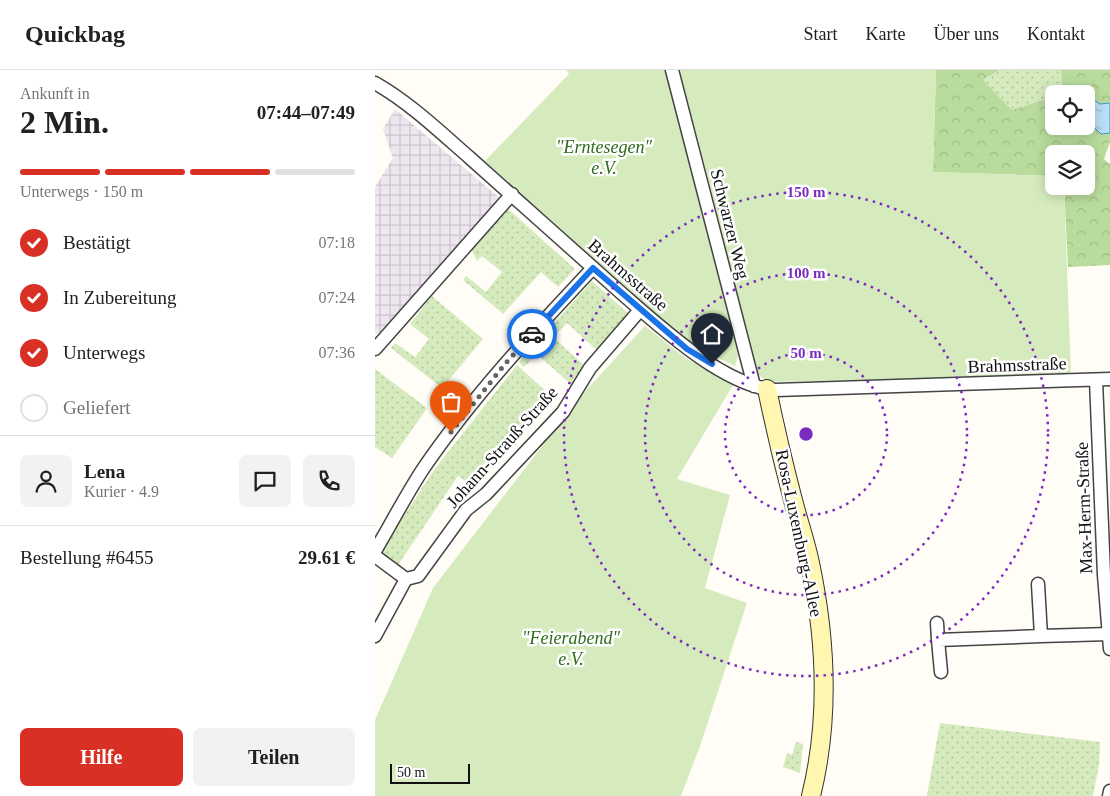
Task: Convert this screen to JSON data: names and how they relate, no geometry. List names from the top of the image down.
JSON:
{
  "streets": {
    "street": [
      "Schwarzer Weg",
      "Brahmsstraße",
      "Johann-Strauß-Straße",
      "Max-Herm-Straße",
      "Rosa-Luxemburg-Allee"
    ]
  },
  "crossings": [
    ["Schwarzer Weg", "Brahmsstraße"],
    ["Schwarzer Weg", "Rosa-Luxemburg-Allee"],
    ["Brahmsstraße", "Johann-Strauß-Straße"],
    ["Brahmsstraße", "Max-Herm-Straße"],
    ["Brahmsstraße", "Rosa-Luxemburg-Allee"]
  ],
  "parks": ["\"Erntesegen\" e.V.", "\"Feierabend\" e.V."],
  "scale_bar": "50 m",
  "page": {
    "header": "Quickbag",
    "nav": [
      "Start",
      "Karte",
      "Über uns",
      "Kontakt"
    ],
    "heading": ["2 Min.", "Ankunft in", "07:44–07:49"],
    "panel": [
      "Lena",
      "Kurier · 4.9",
      "Bestellung #6455",
      "29.61 €"
    ],
    "bar": "Unterwegs · 150 m",
    "list": [
      ["Bestätigt", "07:18"],
      ["In Zubereitung", "07:24"],
      ["Unterwegs", "07:36"],
      "Geliefert"
    ],
    "buttons": ["Hilfe", "Teilen"],
    "scale": "50 m"
  },
  "rings": ["150 m", "100 m", "50 m"]
}
